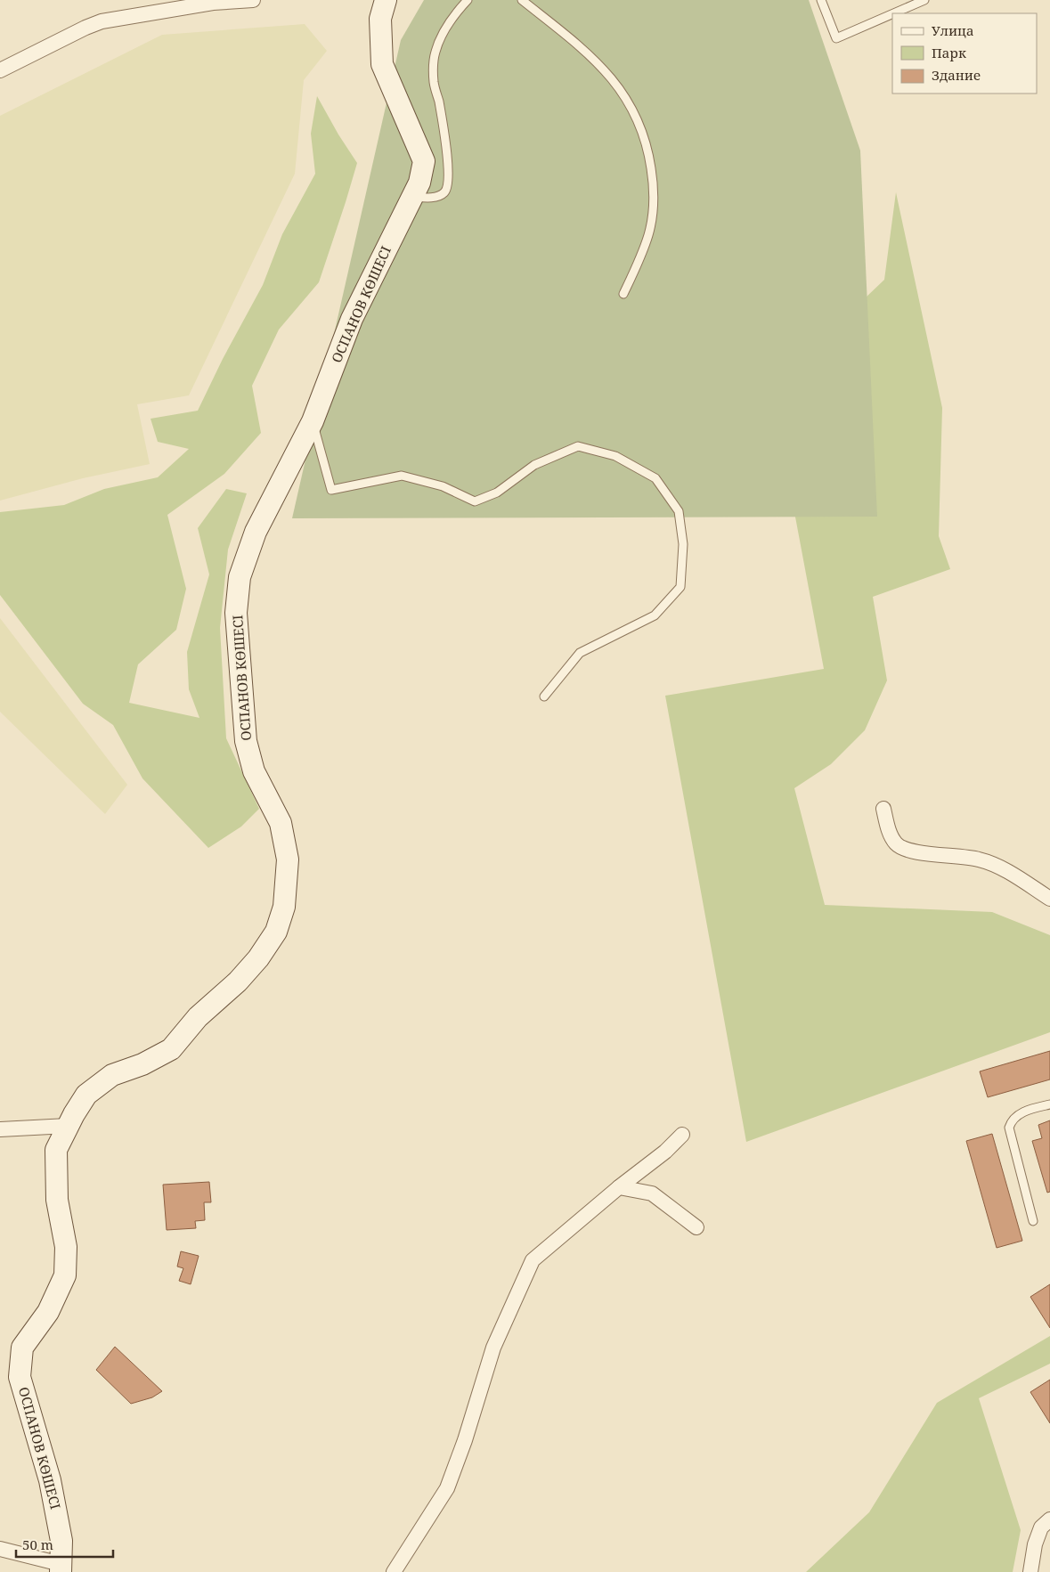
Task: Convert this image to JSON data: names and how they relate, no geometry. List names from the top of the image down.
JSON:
{
  "streets": {
    "street": ["ОСПАНОВ КӨШЕСІ"]
  },
  "legend": ["Улица", "Парк", "Здание"],
  "scale_bar": "50 m"
}
